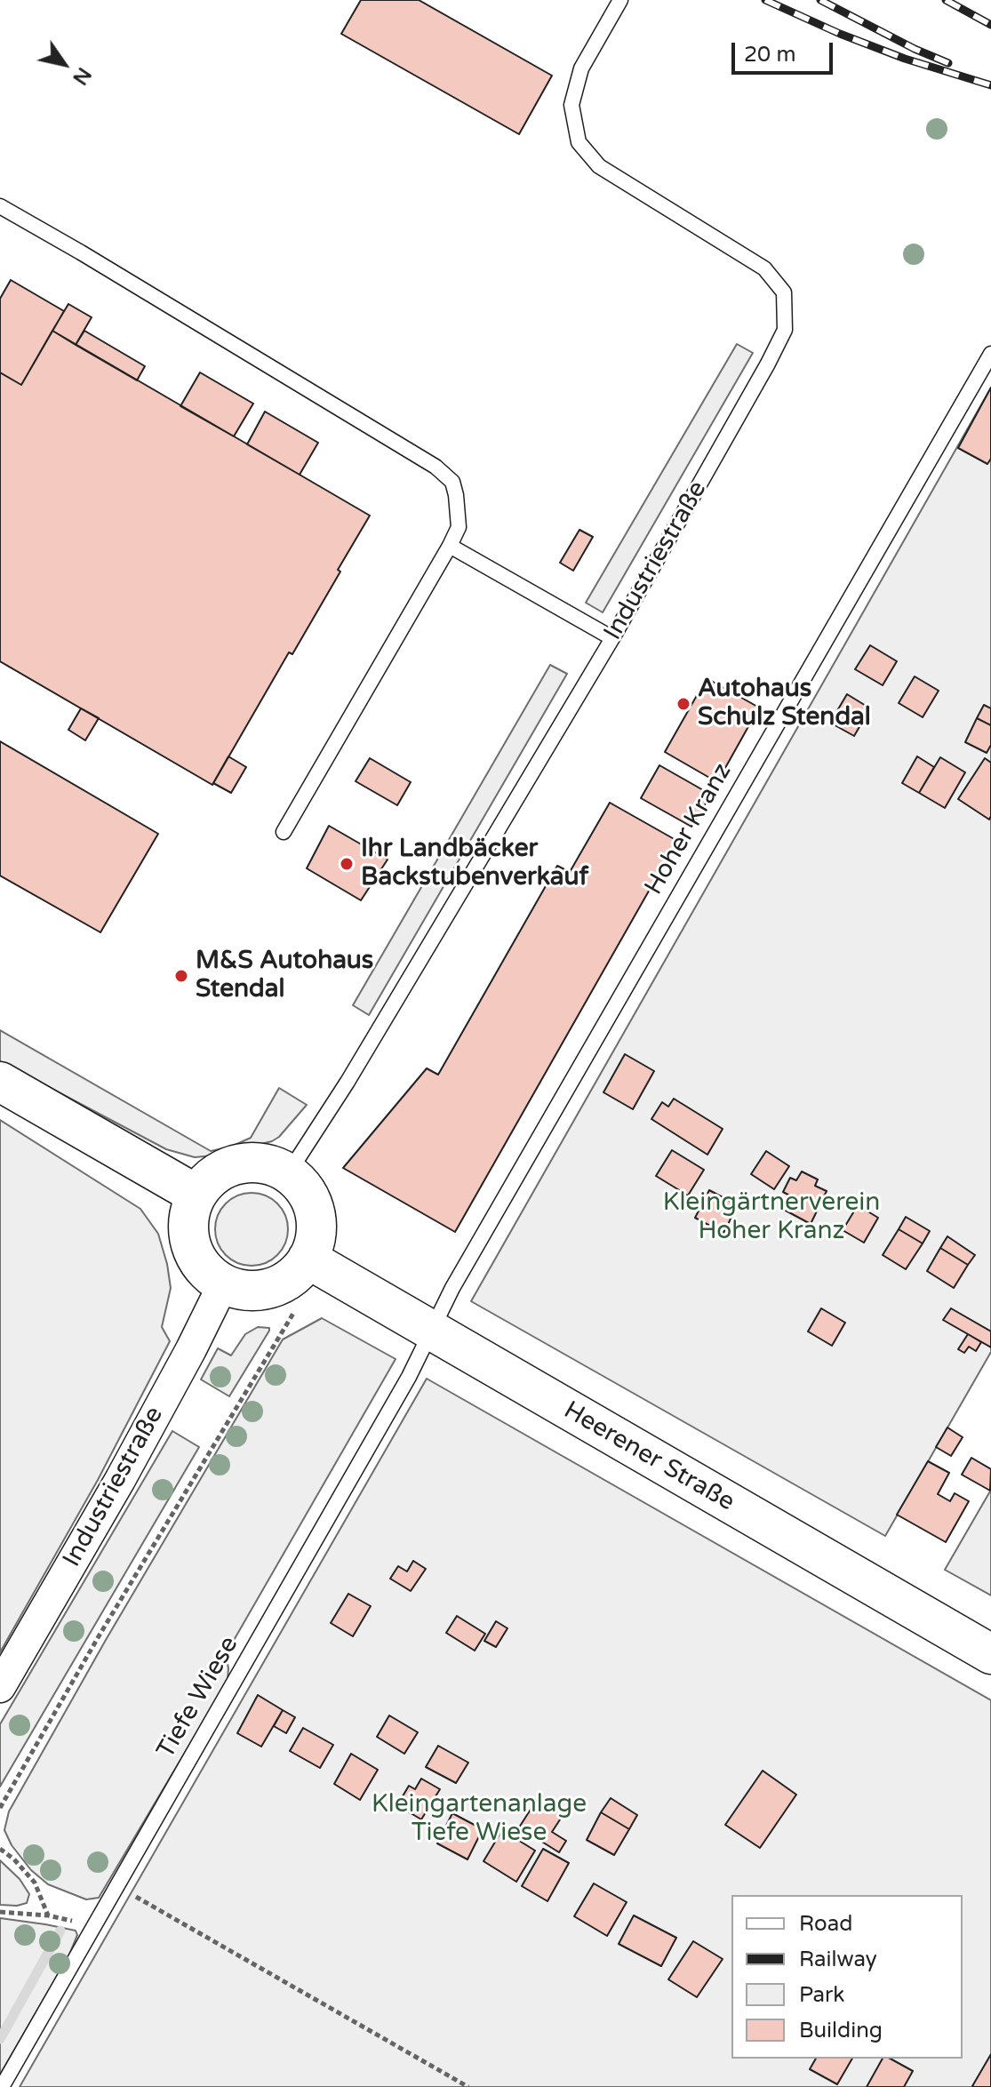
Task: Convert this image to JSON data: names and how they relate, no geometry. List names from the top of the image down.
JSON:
{
  "streets": {
    "main road": ["Heerener Straße"],
    "street": ["Industriestraße"],
    "lane": ["Hoher Kranz", "Tiefe Wiese"]
  },
  "crossings": [
    ["Industriestraße", "Heerener Straße"],
    ["Hoher Kranz", "Heerener Straße"],
    ["Hoher Kranz", "Tiefe Wiese"],
    ["Heerener Straße", "Tiefe Wiese"]
  ],
  "parks": ["Kleingärtnerverein Hoher Kranz", "Kleingartenanlage Tiefe Wiese"],
  "places": ["Autohaus Schulz Stendal", "Ihr Landbäcker Backstubenverkauf", "M&S Autohaus Stendal"],
  "legend": [
    "Road",
    "Railway",
    "Park",
    "Building"
  ],
  "scale_bar": "20 m",
  "north": "bottom right"
}
